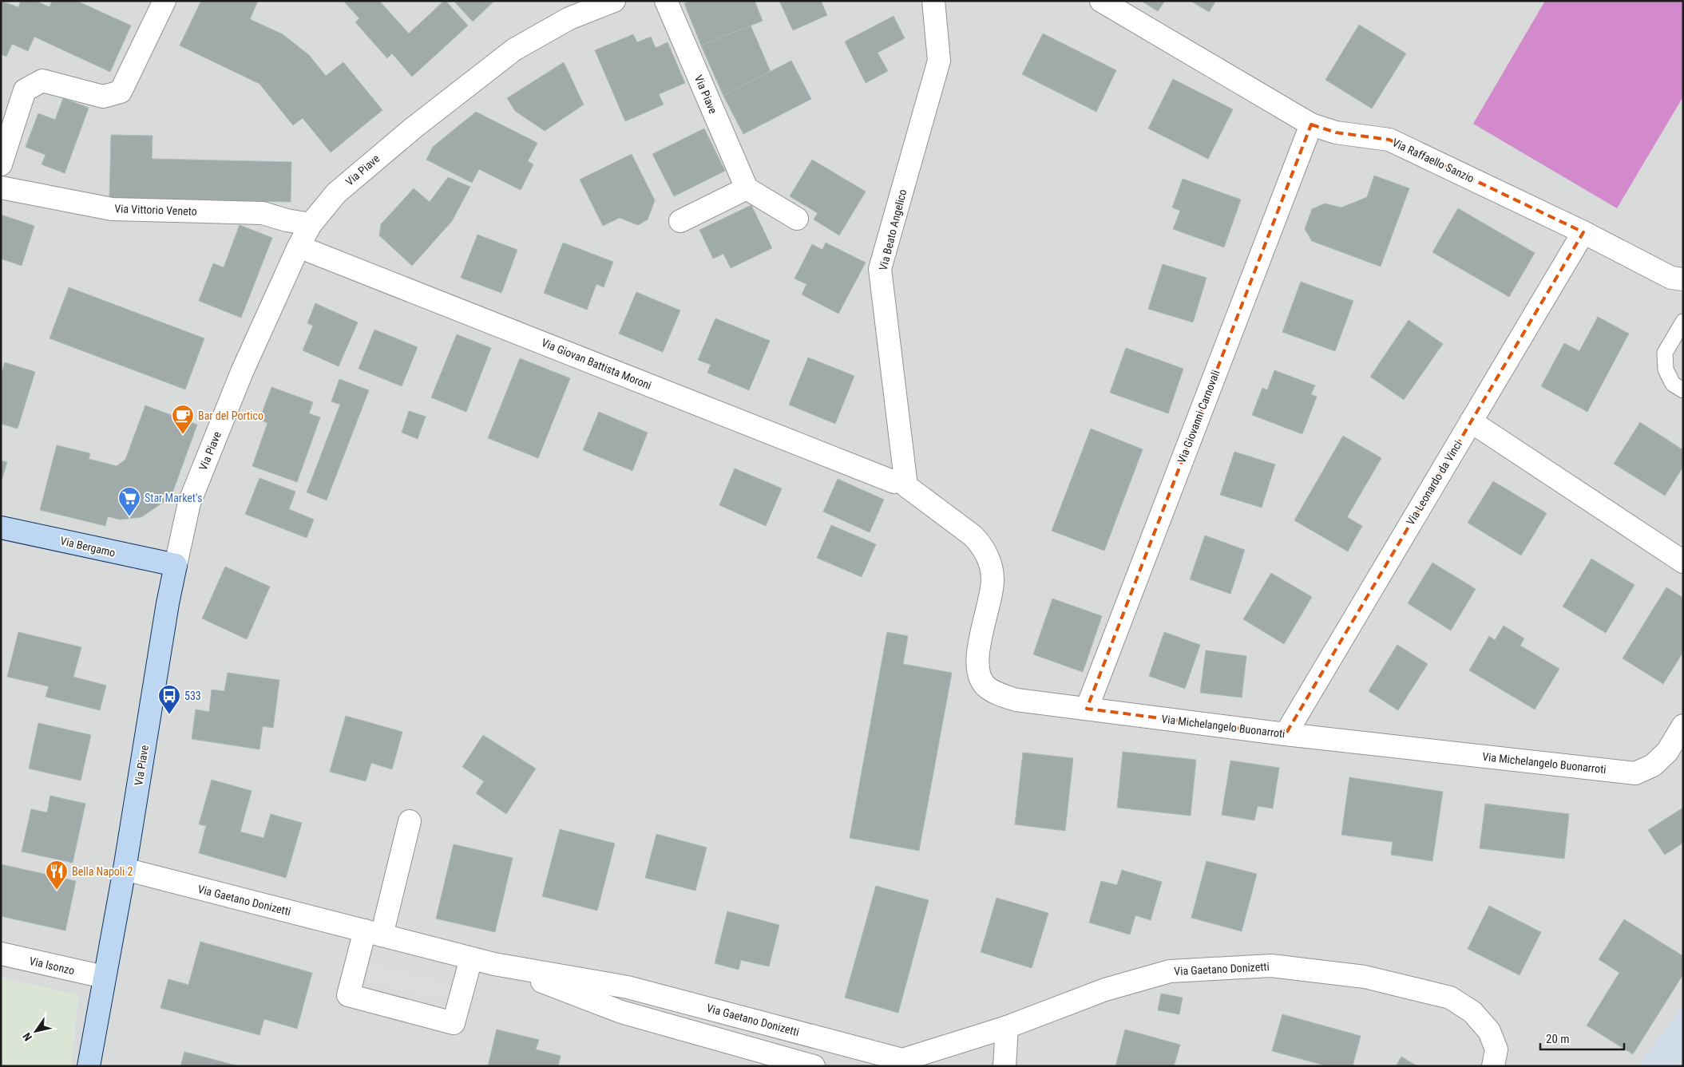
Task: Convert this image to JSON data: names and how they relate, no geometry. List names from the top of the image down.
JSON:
{
  "streets": {
    "street": [
      "Via Piave",
      "Via Raffaello Sanzio",
      "Via Vittorio Veneto",
      "Via Beato Angelico",
      "Via Giovan Battista Moroni",
      "Via Giovanni Carnovali",
      "Via Leonardo da Vinci",
      "Via Bergamo",
      "Via Michelangelo Buonarroti",
      "Via Gaetano Donizetti",
      "Via Isonzo"
    ]
  },
  "crossings": [
    ["Via Piave", "Via Vittorio Veneto"],
    ["Via Piave", "Via Giovan Battista Moroni"],
    ["Via Piave", "Via Bergamo"],
    ["Via Piave", "Via Gaetano Donizetti"],
    ["Via Piave", "Via Isonzo"],
    ["Via Raffaello Sanzio", "Via Giovanni Carnovali"],
    ["Via Raffaello Sanzio", "Via Leonardo da Vinci"],
    ["Via Beato Angelico", "Via Giovan Battista Moroni"],
    ["Via Beato Angelico", "Via Michelangelo Buonarroti"],
    ["Via Giovan Battista Moroni", "Via Michelangelo Buonarroti"],
    ["Via Giovanni Carnovali", "Via Michelangelo Buonarroti"],
    ["Via Leonardo da Vinci", "Via Michelangelo Buonarroti"]
  ],
  "places": {
    "cafe": ["Bar del Portico"],
    "supermarket": ["Star Market's"],
    "bus stop": ["533"],
    "restaurant": ["Bella Napoli 2"]
  },
  "scale_bar": "20 m",
  "north": "bottom left"
}
